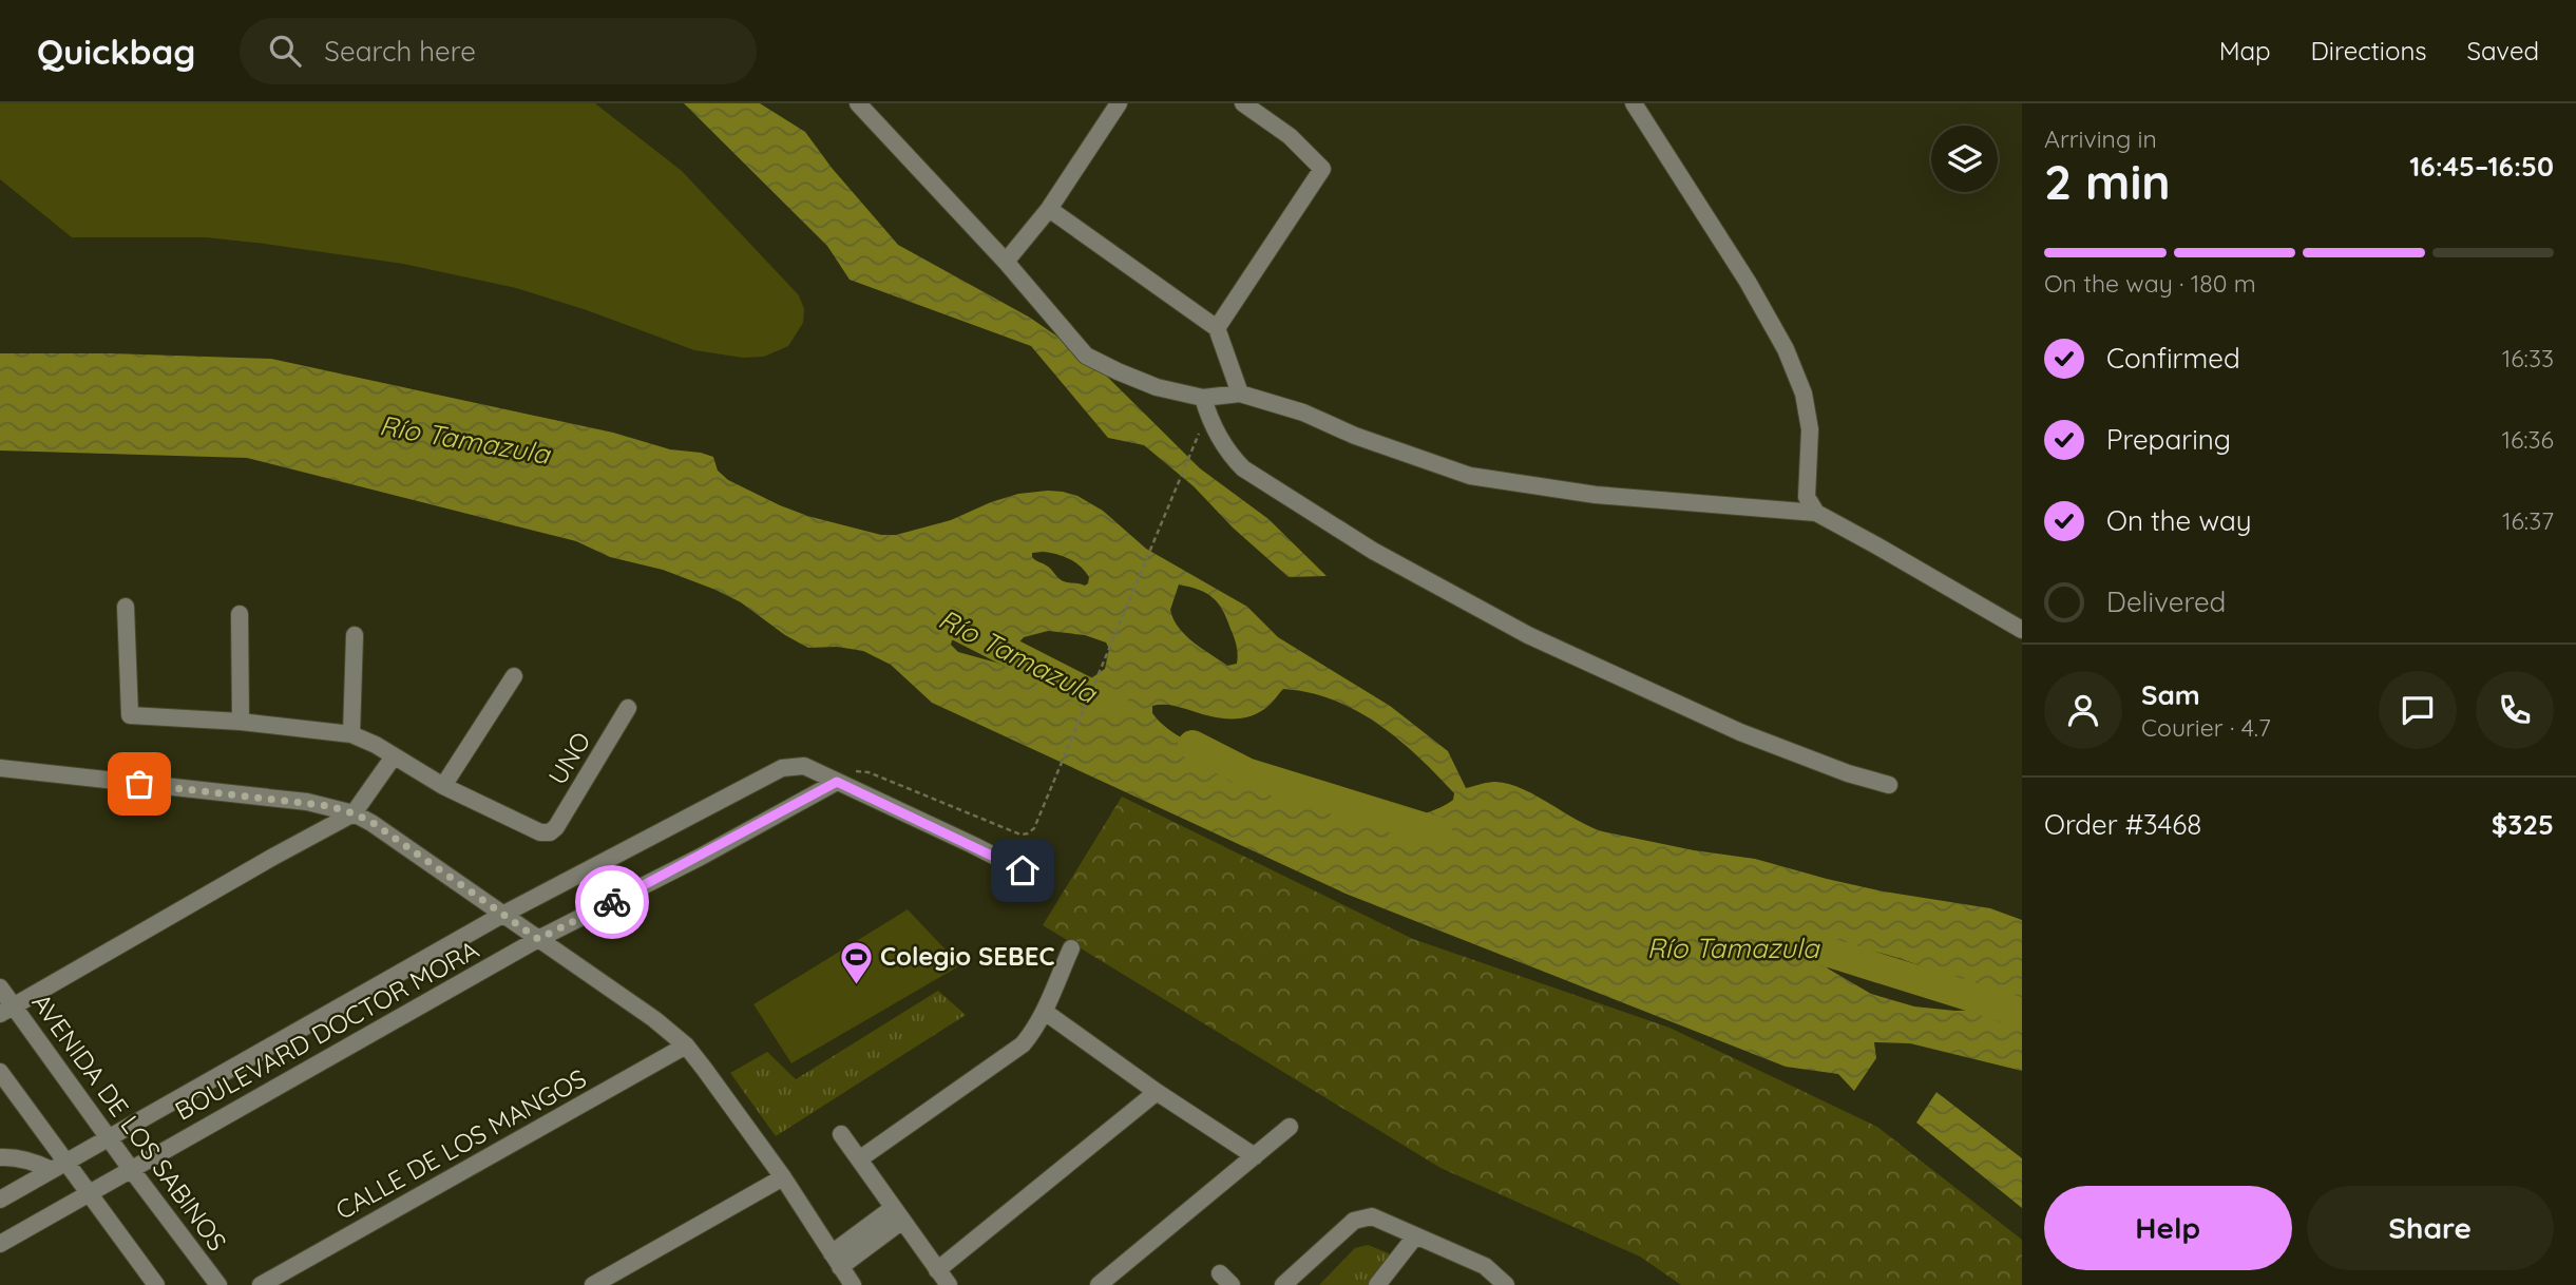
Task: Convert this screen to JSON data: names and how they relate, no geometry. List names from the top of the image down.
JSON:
{
  "streets": {
    "street": [
      "UNO",
      "BOULEVARD DOCTOR MORA",
      "AVENIDA DE LOS SABINOS",
      "CALLE DE LOS MANGOS"
    ]
  },
  "crossings": [
    ["BOULEVARD DOCTOR MORA", "AVENIDA DE LOS SABINOS"]
  ],
  "water": ["Río Tamazula"],
  "places": {
    "sports": ["Colegio SEBEC"]
  },
  "page": {
    "header": "Quickbag",
    "search": "Search here",
    "nav": ["Map", "Directions", "Saved"],
    "heading": ["2 min", "Arriving in", "16:45–16:50"],
    "panel": [
      "Sam",
      "Courier · 4.7",
      "Order #3468",
      "$325"
    ],
    "bar": "On the way · 180 m",
    "list": [
      ["Confirmed", "16:33"],
      ["Preparing", "16:36"],
      ["On the way", "16:37"],
      "Delivered"
    ],
    "buttons": ["Help", "Share"]
  }
}
